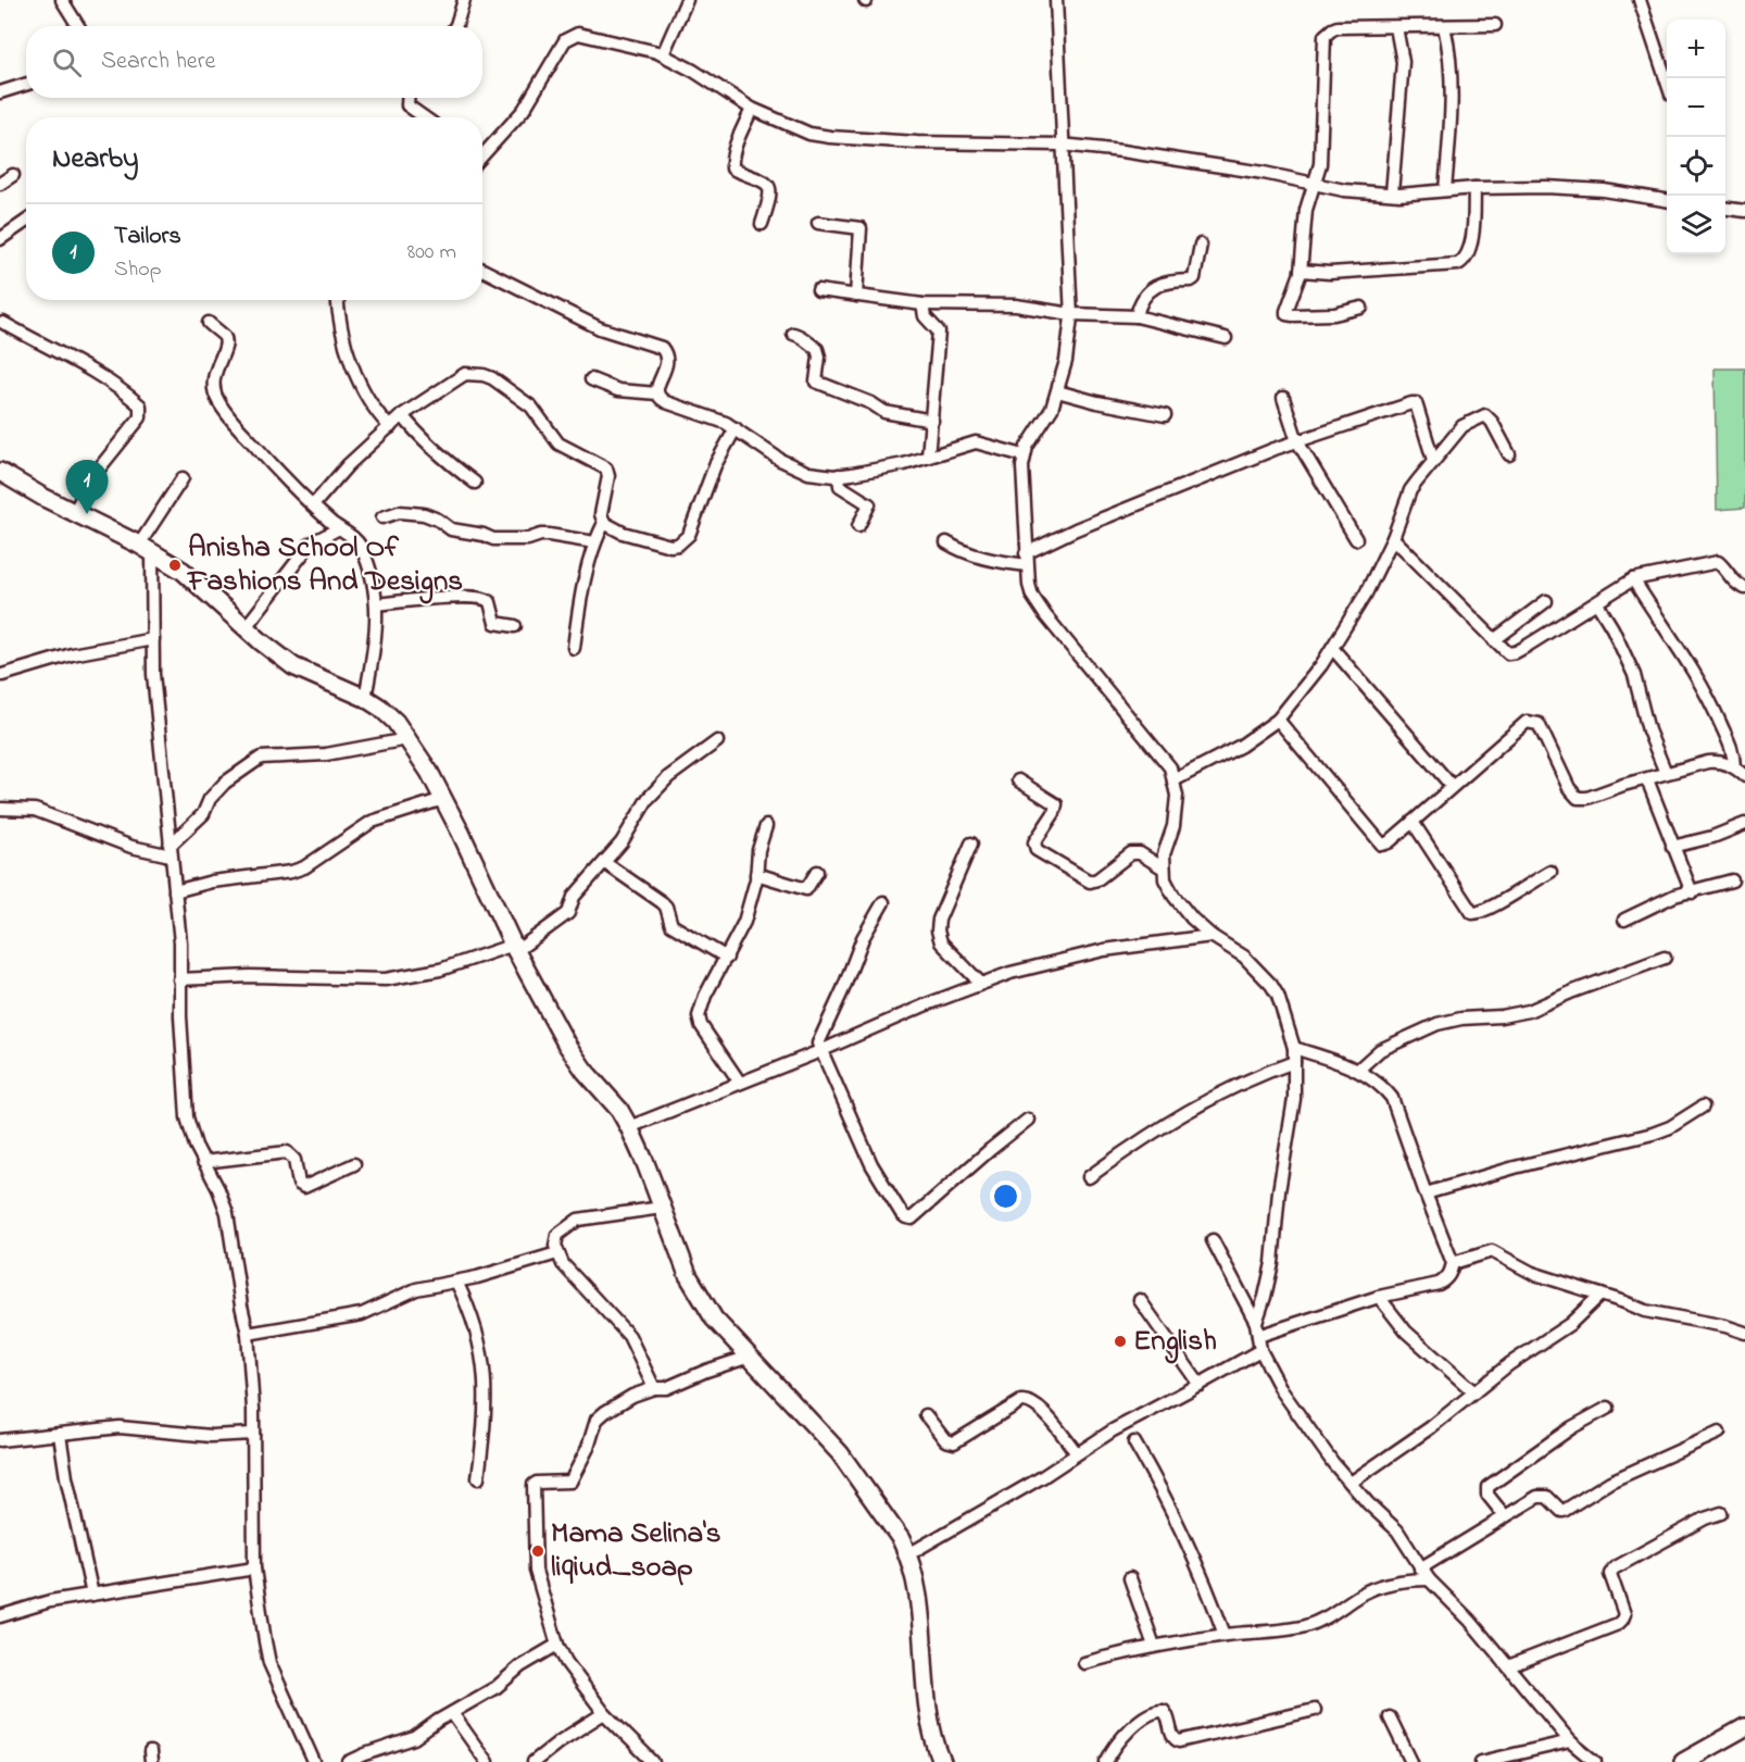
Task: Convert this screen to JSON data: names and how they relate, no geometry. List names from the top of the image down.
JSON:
{
  "places": ["Anisha School Of Fashions And Designs", "English", "Mama Selina's liqiud_soap"],
  "page": {
    "map_buttons": ["+", "−"],
    "search": "Search here",
    "heading": "Nearby",
    "list": [
      {
        "mark": "1",
        "name": "Tailors",
        "note": "Shop",
        "value": "800 m"
      }
    ],
    "pins": "1"
  }
}
